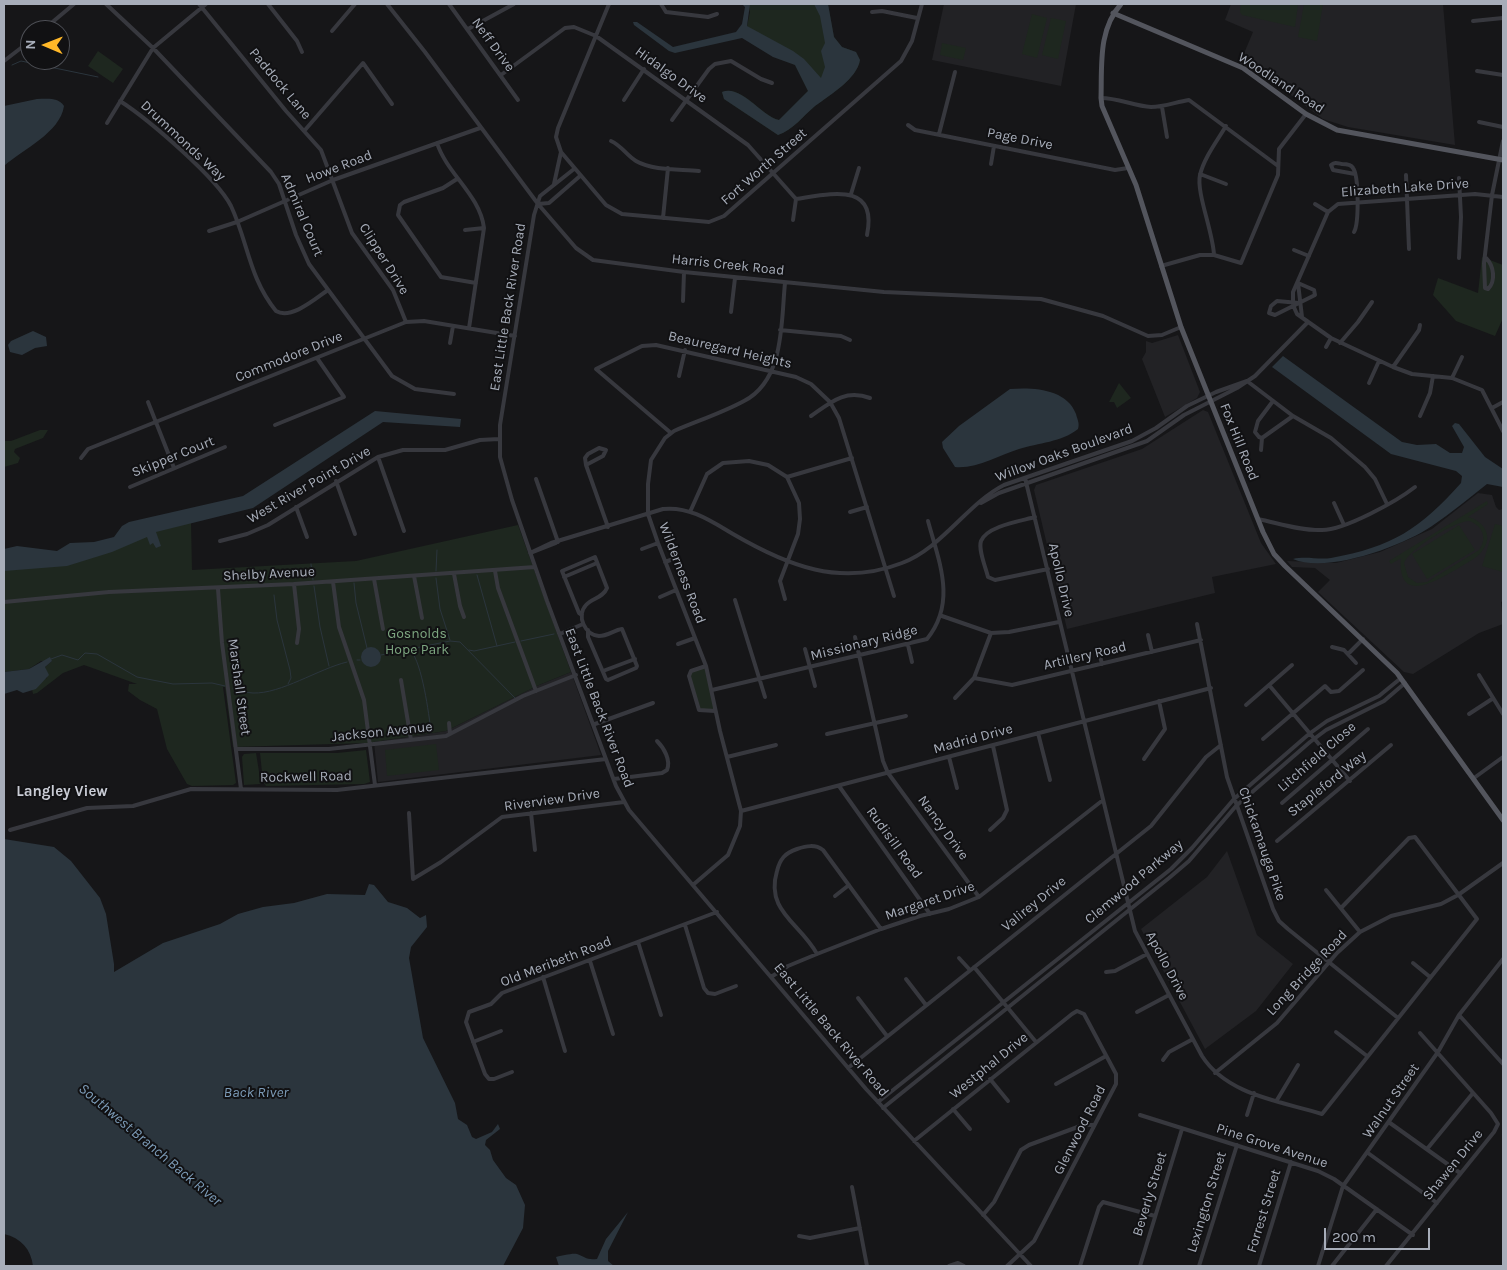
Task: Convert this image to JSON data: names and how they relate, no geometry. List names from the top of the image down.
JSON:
{
  "streets": {
    "main road": ["Woodland Road", "Fox Hill Road"],
    "street": [
      "Neff Drive",
      "Hidalgo Drive",
      "Paddock Lane",
      "Page Drive",
      "Drummonds Way",
      "Howe Road",
      "Fort Worth Street",
      "Elizabeth Lake Drive",
      "Admiral Court",
      "Clipper Drive",
      "Harris Creek Road",
      "East Little Back River Road",
      "Beauregard Heights",
      "Commodore Drive",
      "Willow Oaks Boulevard",
      "Skipper Court",
      "West River Point Drive",
      "Wilderness Road",
      "Shelby Avenue",
      "Apollo Drive",
      "Missionary Ridge",
      "Artillery Road",
      "Marshall Street",
      "Jackson Avenue",
      "Madrid Drive",
      "Litchfield Close",
      "Rockwell Road",
      "Stapleford Way",
      "Riverview Drive",
      "Nancy Drive",
      "Rudisill Road",
      "Chickamauga Pike",
      "Clemwood Parkway",
      "Margaret Drive",
      "Valirey Drive",
      "Old Meribeth Road",
      "Long Bridge Road",
      "Westphal Drive",
      "Walnut Street",
      "Glenwood Road",
      "Pine Grove Avenue",
      "Shawen Drive",
      "Beverly Street",
      "Lexington Street",
      "Forrest Street"
    ]
  },
  "crossings": [
    ["Neff Drive", "Hidalgo Drive"],
    ["Hidalgo Drive", "Fort Worth Street"],
    ["Woodland Road", "Fox Hill Road"],
    ["Paddock Lane", "Howe Road"],
    ["Paddock Lane", "Clipper Drive"],
    ["Page Drive", "Fox Hill Road"],
    ["Drummonds Way", "Howe Road"],
    ["Drummonds Way", "Admiral Court"],
    ["Howe Road", "Admiral Court"],
    ["Howe Road", "Clipper Drive"],
    ["Howe Road", "Harris Creek Road"],
    ["Fort Worth Street", "East Little Back River Road"],
    ["Admiral Court", "Commodore Drive"],
    ["Clipper Drive", "Commodore Drive"],
    ["Harris Creek Road", "East Little Back River Road"],
    ["Harris Creek Road", "Fox Hill Road"],
    ["Harris Creek Road", "Wilderness Road"],
    ["East Little Back River Road", "Commodore Drive"],
    ["East Little Back River Road", "Willow Oaks Boulevard"],
    ["East Little Back River Road", "West River Point Drive"],
    ["East Little Back River Road", "Wilderness Road"],
    ["East Little Back River Road", "Shelby Avenue"],
    ["East Little Back River Road", "Jackson Avenue"],
    ["East Little Back River Road", "Rockwell Road"],
    ["East Little Back River Road", "Riverview Drive"],
    ["East Little Back River Road", "Clemwood Parkway"],
    ["East Little Back River Road", "Margaret Drive"],
    ["East Little Back River Road", "Valirey Drive"],
    ["East Little Back River Road", "Old Meribeth Road"],
    ["East Little Back River Road", "Westphal Drive"],
    ["Beauregard Heights", "Willow Oaks Boulevard"],
    ["Beauregard Heights", "Wilderness Road"],
    ["Fox Hill Road", "Willow Oaks Boulevard"],
    ["Fox Hill Road", "Clemwood Parkway"],
    ["Willow Oaks Boulevard", "Wilderness Road"],
    ["Willow Oaks Boulevard", "Apollo Drive"],
    ["Willow Oaks Boulevard", "Missionary Ridge"],
    ["Wilderness Road", "Missionary Ridge"],
    ["Wilderness Road", "Madrid Drive"],
    ["Shelby Avenue", "Marshall Street"],
    ["Apollo Drive", "Artillery Road"],
    ["Apollo Drive", "Madrid Drive"],
    ["Apollo Drive", "Chickamauga Pike"],
    ["Apollo Drive", "Clemwood Parkway"],
    ["Apollo Drive", "Margaret Drive"],
    ["Apollo Drive", "Valirey Drive"],
    ["Apollo Drive", "Long Bridge Road"],
    ["Missionary Ridge", "Nancy Drive"],
    ["Artillery Road", "Chickamauga Pike"],
    ["Marshall Street", "Jackson Avenue"],
    ["Marshall Street", "Rockwell Road"],
    ["Madrid Drive", "Nancy Drive"],
    ["Madrid Drive", "Rudisill Road"],
    ["Madrid Drive", "Chickamauga Pike"],
    ["Nancy Drive", "Margaret Drive"],
    ["Rudisill Road", "Margaret Drive"],
    ["Chickamauga Pike", "Clemwood Parkway"],
    ["Chickamauga Pike", "Valirey Drive"],
    ["Chickamauga Pike", "Long Bridge Road"],
    ["Westphal Drive", "Glenwood Road"],
    ["Walnut Street", "Pine Grove Avenue"],
    ["Walnut Street", "Shawen Drive"],
    ["Pine Grove Avenue", "Shawen Drive"],
    ["Pine Grove Avenue", "Beverly Street"],
    ["Pine Grove Avenue", "Lexington Street"],
    ["Pine Grove Avenue", "Forrest Street"]
  ],
  "districts": ["Langley View"],
  "water": ["Back River", "Southwest Branch Back River"],
  "parks": ["Gosnolds Hope Park"],
  "scale_bar": "200 m",
  "north": "left"
}
